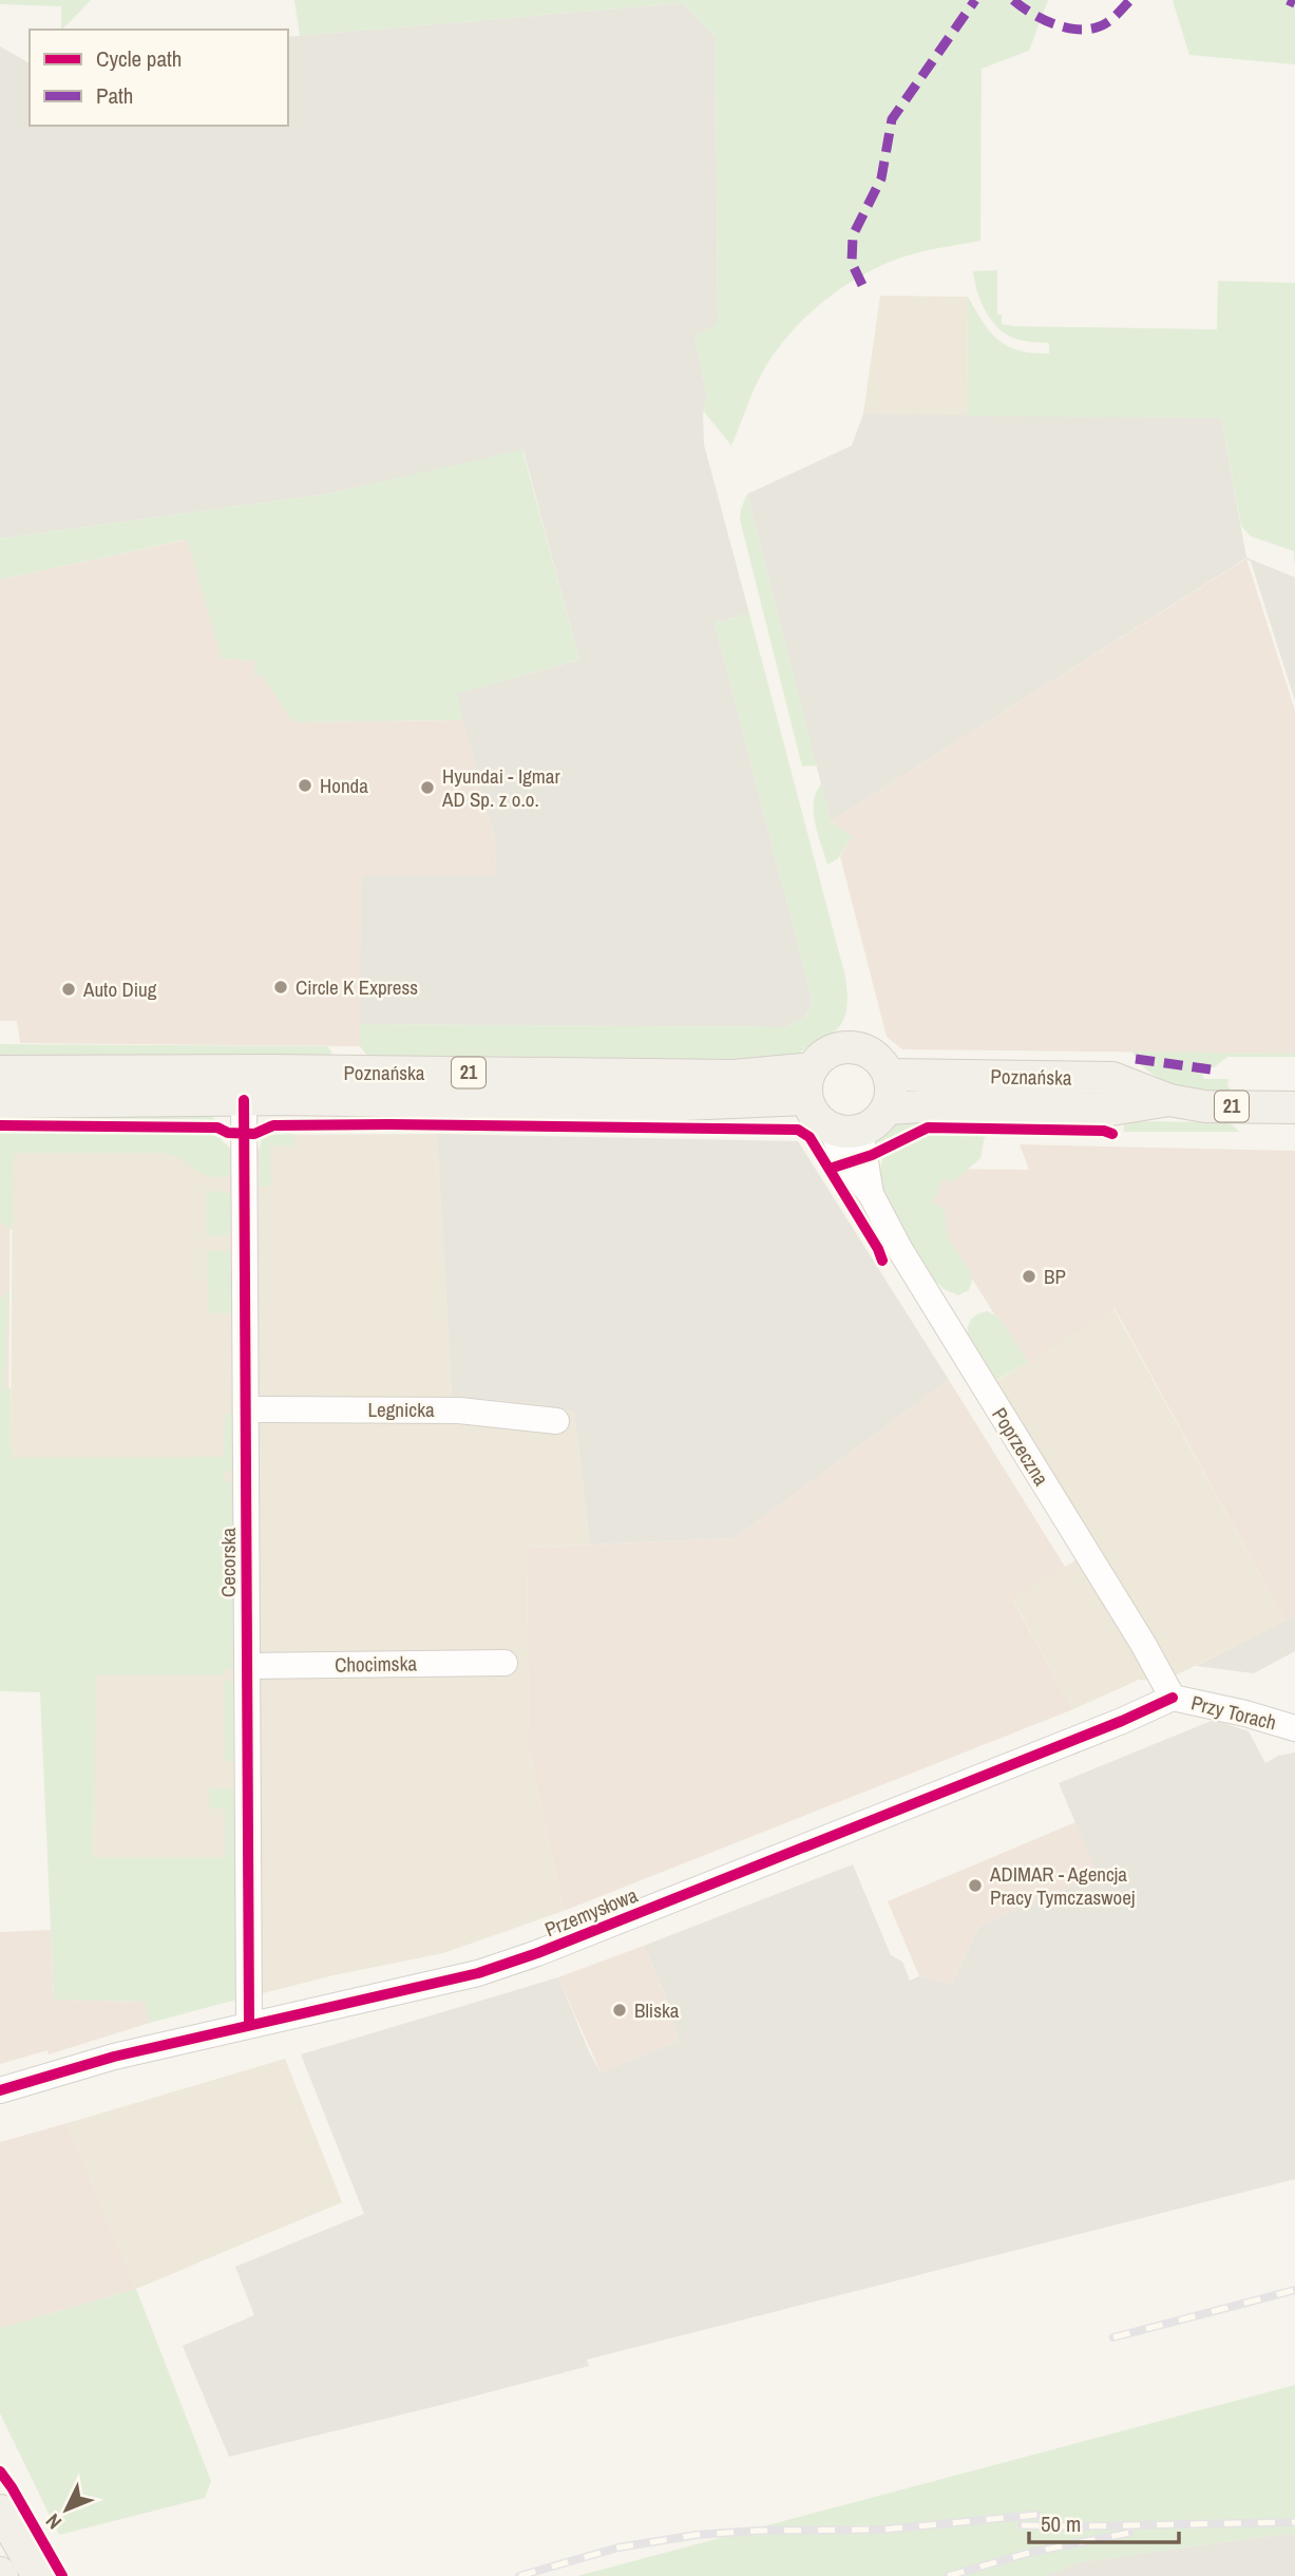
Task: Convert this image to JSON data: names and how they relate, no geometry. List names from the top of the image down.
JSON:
{
  "streets": {
    "main road": ["Poznańska", "21"],
    "street": [
      "Legnicka",
      "Poprzeczna",
      "Cecorska",
      "Chocimska",
      "Przy Torach",
      "Przemysłowa"
    ]
  },
  "crossings": [
    ["Poznańska", "Poprzeczna"],
    ["Poznańska", "Cecorska"],
    ["Legnicka", "Cecorska"],
    ["Poprzeczna", "Przy Torach"],
    ["Poprzeczna", "Przemysłowa"],
    ["Cecorska", "Chocimska"],
    ["Cecorska", "Przemysłowa"],
    ["Przy Torach", "Przemysłowa"]
  ],
  "places": [
    "Honda",
    "Hyundai - Igmar AD Sp. z o.o.",
    "Circle K Express",
    "Auto Diug",
    "BP",
    "ADIMAR - Agencja Pracy Tymczaswoej",
    "Bliska"
  ],
  "legend": ["Cycle path", "Path"],
  "scale_bar": "50 m",
  "north": "bottom left"
}
